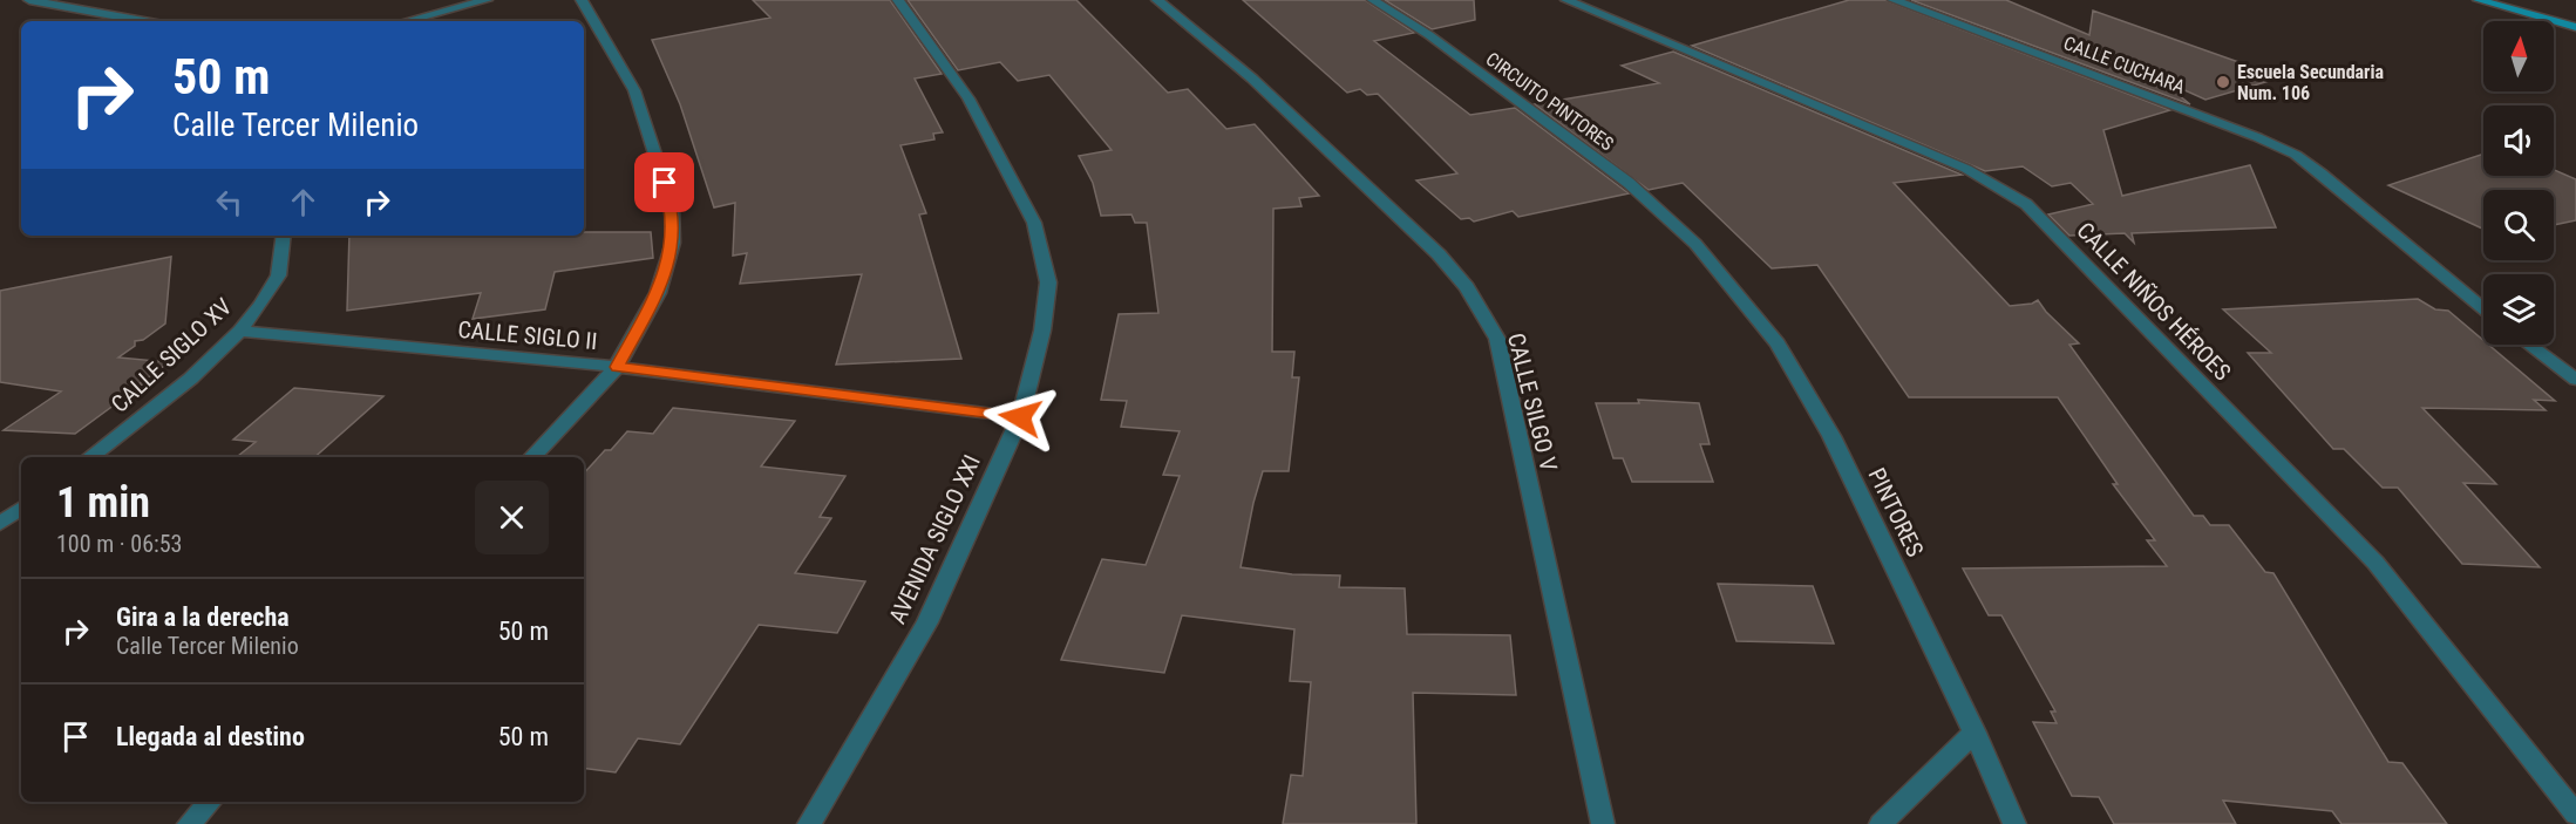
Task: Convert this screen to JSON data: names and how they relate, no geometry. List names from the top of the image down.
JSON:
{
  "streets": {
    "street": [
      "CALLE CUCHARA",
      "CIRCUITO PINTORES",
      "CALLE NIÑOS HÉROES",
      "CALLE SIGLO II",
      "CALLE SIGLO XV",
      "CALLE SILGO V",
      "PINTORES",
      "AVENIDA SIGLO XXI"
    ]
  },
  "crossings": [
    ["CIRCUITO PINTORES", "PINTORES"],
    ["CALLE SIGLO II", "CALLE SIGLO XV"],
    ["CALLE SIGLO II", "AVENIDA SIGLO XXI"]
  ],
  "places": ["Escuela Secundaria Num. 106"],
  "north": "top",
  "page": {
    "turn": ["50 m", "Calle Tercer Milenio"],
    "heading": ["1 min", "100 m · 06:53"],
    "list": [
      {
        "name": "Gira a la derecha",
        "note": "Calle Tercer Milenio",
        "value": "50 m"
      },
      {
        "name": "Llegada al destino",
        "value": "50 m"
      }
    ]
  }
}
